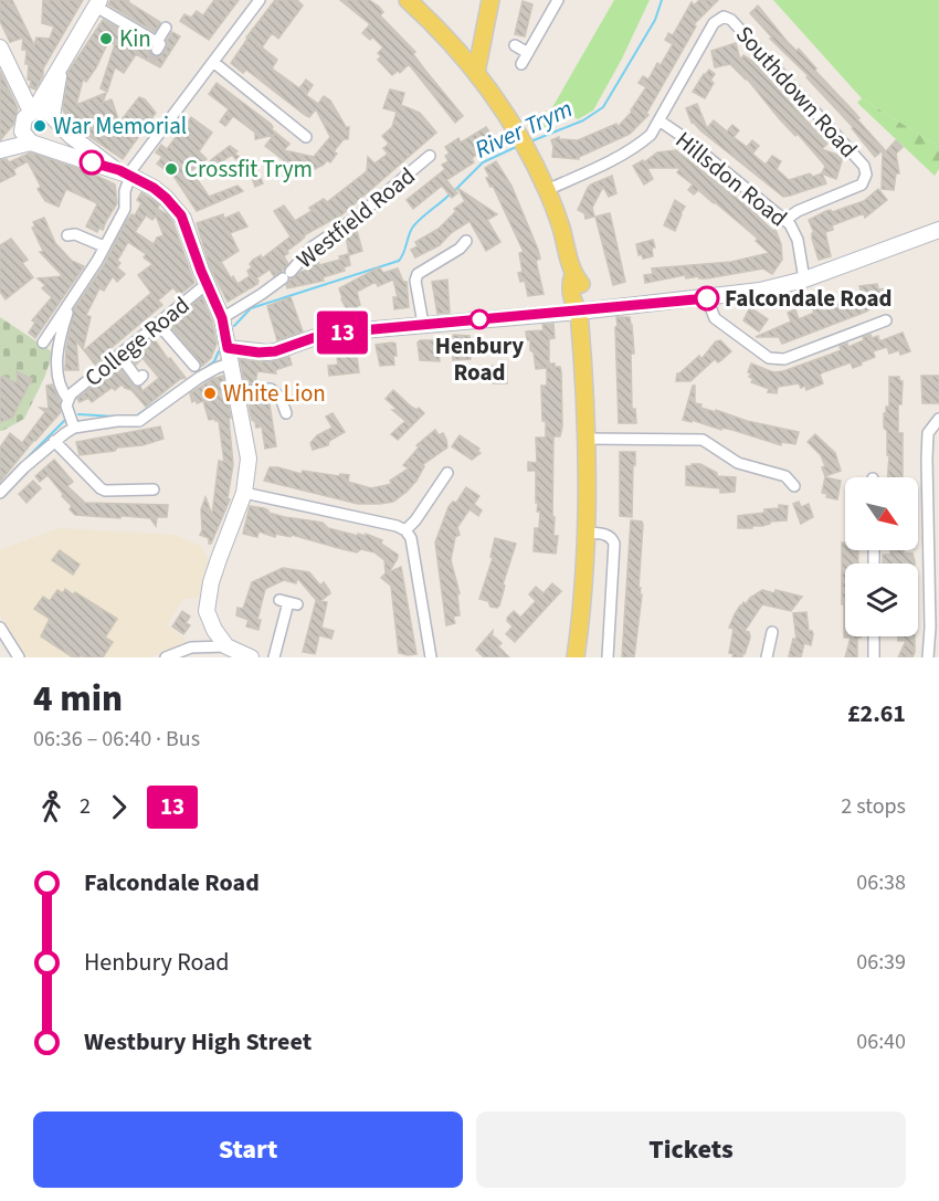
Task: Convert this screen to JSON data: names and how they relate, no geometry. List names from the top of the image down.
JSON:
{
  "streets": {
    "street": [
      "Southdown Road",
      "Hillsdon Road",
      "Westfield Road",
      "College Road"
    ]
  },
  "crossings": [
    ["Southdown Road", "Hillsdon Road"]
  ],
  "water": ["River Trym"],
  "places": [
    "Kin",
    "War Memorial",
    "Crossfit Trym",
    "Falcondale Road",
    "Henbury Road",
    "White Lion"
  ],
  "lines": ["bus line 13"],
  "north": "bottom right",
  "page": {
    "on_map": "13",
    "heading": ["4 min", "06:36 – 06:40 · Bus", "£2.61"],
    "legs": ["2", "13", "2 stops"],
    "list": [
      {
        "name": "Falcondale Road",
        "value": "06:38"
      },
      {
        "name": "Henbury Road",
        "value": "06:39"
      },
      {
        "name": "Westbury High Street",
        "value": "06:40"
      }
    ],
    "buttons": ["Start", "Tickets"]
  }
}
